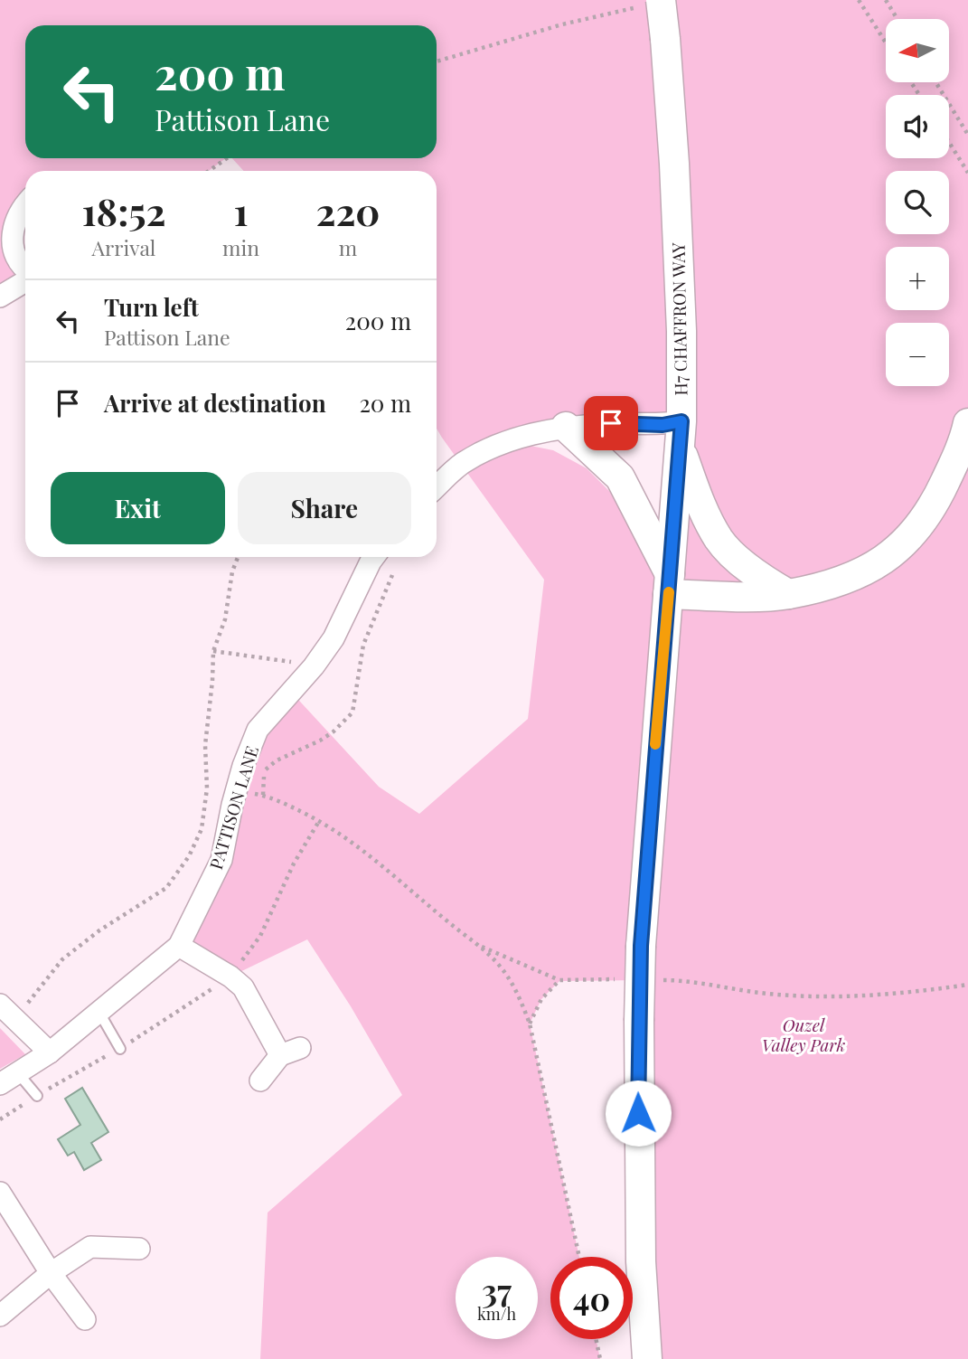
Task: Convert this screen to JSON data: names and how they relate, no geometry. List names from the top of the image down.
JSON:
{
  "streets": {
    "street": ["H7 CHAFFRON WAY", "PATTISON LANE"]
  },
  "parks": ["Ouzel Valley Park"],
  "north": "left",
  "page": {
    "map_buttons": ["+", "−"],
    "turn": ["200 m", "Pattison Lane"],
    "eta": [
      "18:52",
      "Arrival",
      "1",
      "min",
      "220",
      "m"
    ],
    "list": [
      {
        "name": "Turn left",
        "note": "Pattison Lane",
        "value": "200 m"
      },
      {
        "name": "Arrive at destination",
        "value": "20 m"
      }
    ],
    "buttons": ["Exit", "Share"],
    "speed": "37 km/h",
    "limit": "40"
  }
}
